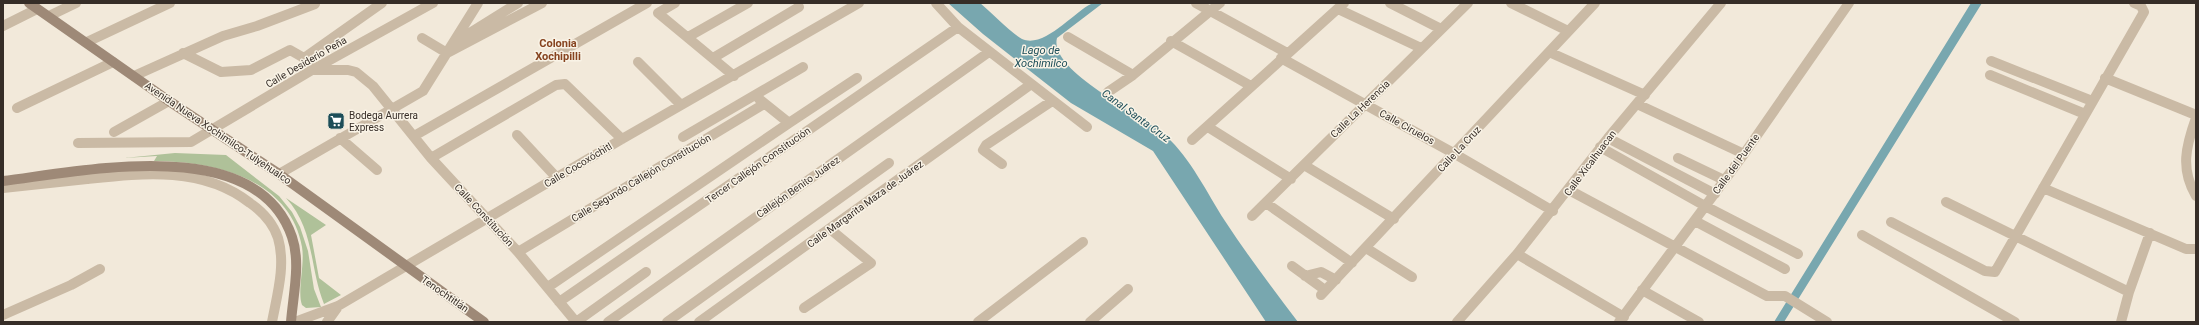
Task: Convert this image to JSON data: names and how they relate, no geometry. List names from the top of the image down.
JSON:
{
  "streets": {
    "main road": ["Avenida Nueva Xochimilco-Tulyehualco", "Tenochtitlán"],
    "street": [
      "Calle Desiderio Peña",
      "Calle La Herencia",
      "Calle Ciruelos",
      "Calle La Cruz",
      "Calle Xicalhuacan",
      "Calle del Puente",
      "Calle Cocoxóchitl",
      "Tercer Callejón Constitución",
      "Calle Segundo Callejón Constitución",
      "Callejón Benito Juárez",
      "Calle Margarita Maza de Juárez",
      "Calle Constitución"
    ]
  },
  "crossings": [
    ["Calle Desiderio Peña", "Avenida Nueva Xochimilco-Tulyehualco"],
    ["Calle Desiderio Peña", "Calle Constitución"],
    ["Calle La Herencia", "Calle Ciruelos"],
    ["Calle Ciruelos", "Calle La Cruz"],
    ["Calle Ciruelos", "Calle Xicalhuacan"],
    ["Avenida Nueva Xochimilco-Tulyehualco", "Calle Cocoxóchitl"],
    ["Avenida Nueva Xochimilco-Tulyehualco", "Tenochtitlán"],
    ["Calle Cocoxóchitl", "Calle Constitución"],
    ["Calle Cocoxóchitl", "Tenochtitlán"],
    ["Tercer Callejón Constitución", "Calle Constitución"],
    ["Calle Segundo Callejón Constitución", "Calle Constitución"]
  ],
  "districts": ["Colonia Xochipilli"],
  "water": ["Lago de Xochimilco", "Canal Santa Cruz"],
  "places": {
    "supermarket": ["Bodega Aurrera Express"]
  }
}
